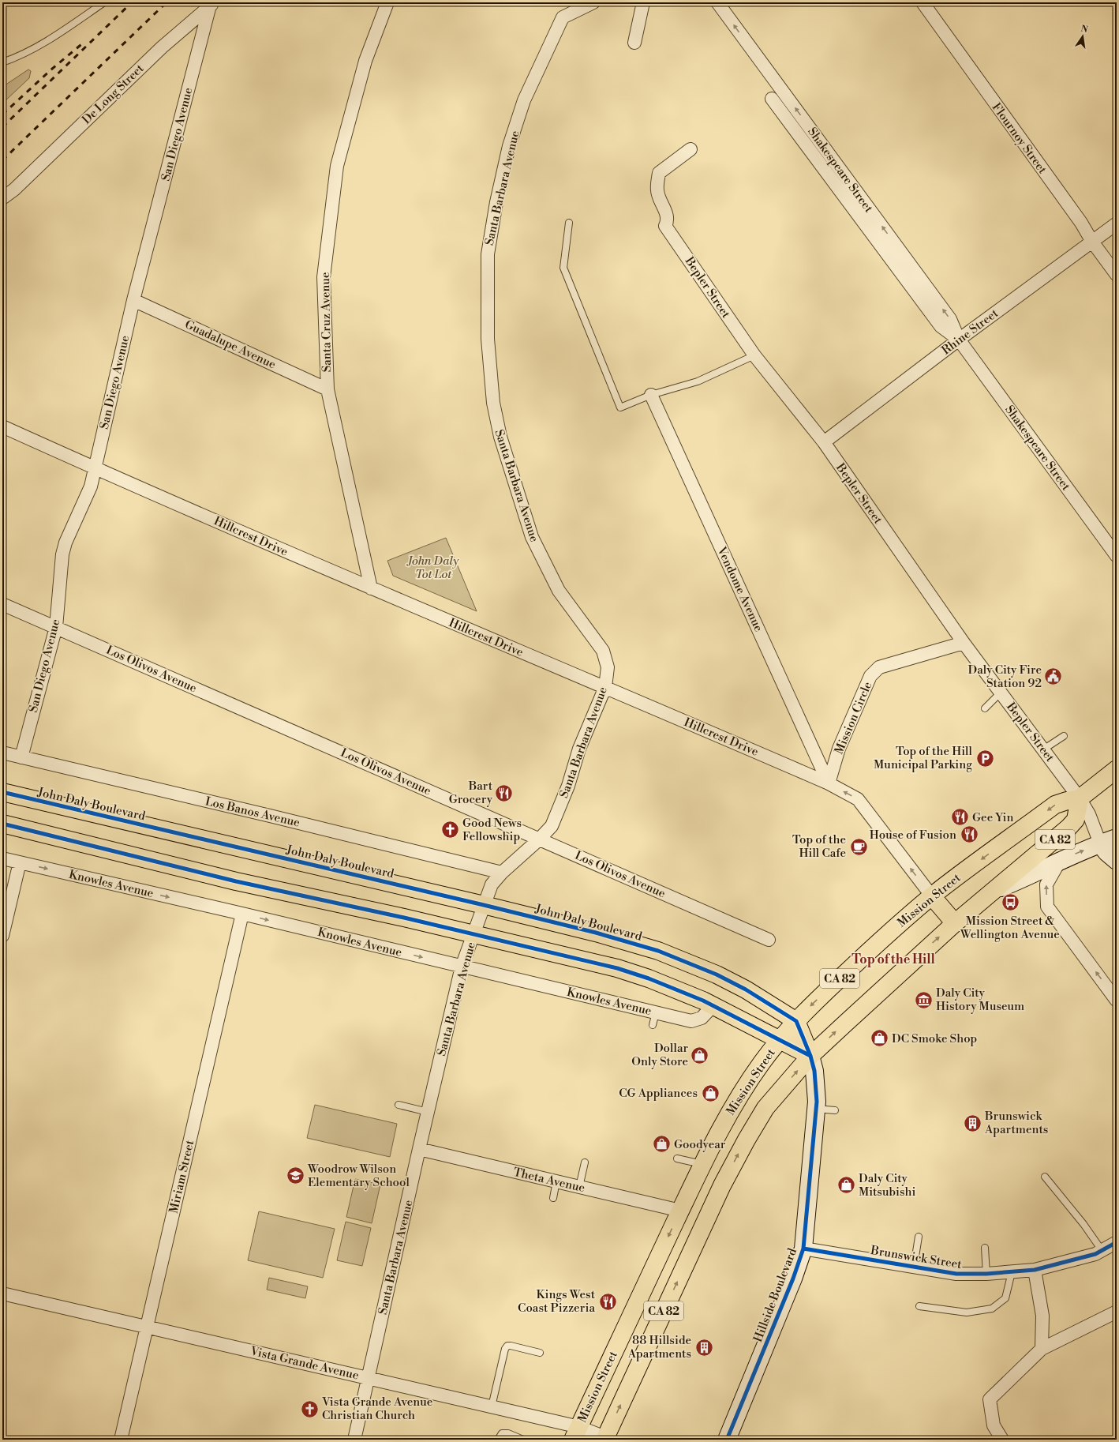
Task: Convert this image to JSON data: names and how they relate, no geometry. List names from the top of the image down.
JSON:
{
  "streets": {
    "main road": [
      "John Daly Boulevard",
      "CA 82",
      "Mission Street",
      "Hillside Boulevard"
    ],
    "street": [
      "De Long Street",
      "San Diego Avenue",
      "Flournoy Street",
      "Shakespeare Street",
      "Santa Barbara Avenue",
      "Bepler Street",
      "Santa Cruz Avenue",
      "Rhine Street",
      "Guadalupe Avenue",
      "Hillcrest Drive",
      "Vendome Avenue",
      "Los Olivos Avenue",
      "Mission Circle",
      "Los Banos Avenue",
      "Knowles Avenue",
      "Miriam Street",
      "Theta Avenue",
      "Brunswick Street",
      "Vista Grande Avenue"
    ]
  },
  "crossings": [
    ["De Long Street", "San Diego Avenue"],
    ["San Diego Avenue", "Guadalupe Avenue"],
    ["San Diego Avenue", "Hillcrest Drive"],
    ["San Diego Avenue", "Los Olivos Avenue"],
    ["San Diego Avenue", "Los Banos Avenue"],
    ["Flournoy Street", "Rhine Street"],
    ["Shakespeare Street", "Rhine Street"],
    ["Santa Barbara Avenue", "Hillcrest Drive"],
    ["Santa Barbara Avenue", "Los Olivos Avenue"],
    ["Santa Barbara Avenue", "John Daly Boulevard"],
    ["Santa Barbara Avenue", "Los Banos Avenue"],
    ["Santa Barbara Avenue", "Knowles Avenue"],
    ["Santa Barbara Avenue", "Theta Avenue"],
    ["Santa Barbara Avenue", "Vista Grande Avenue"],
    ["Bepler Street", "Rhine Street"],
    ["Bepler Street", "Mission Circle"],
    ["Bepler Street", "CA 82"],
    ["Bepler Street", "Mission Street"],
    ["Santa Cruz Avenue", "Guadalupe Avenue"],
    ["Santa Cruz Avenue", "Hillcrest Drive"],
    ["Hillcrest Drive", "Vendome Avenue"],
    ["Hillcrest Drive", "Mission Circle"],
    ["Hillcrest Drive", "Mission Street"],
    ["Vendome Avenue", "Mission Circle"],
    ["John Daly Boulevard", "Mission Street"],
    ["CA 82", "Mission Street"],
    ["CA 82", "Hillside Boulevard"],
    ["CA 82", "Vista Grande Avenue"],
    ["Knowles Avenue", "Miriam Street"],
    ["Mission Street", "Theta Avenue"],
    ["Mission Street", "Vista Grande Avenue"],
    ["Miriam Street", "Vista Grande Avenue"],
    ["Brunswick Street", "Hillside Boulevard"]
  ],
  "one_way": ["Knowles Avenue"],
  "districts": ["Top of the Hill"],
  "parks": ["John Daly Tot Lot"],
  "places": {
    "public building": ["Daly City Fire Station 92"],
    "parking": ["Top of the Hill Municipal Parking"],
    "restaurant": [
      "Bart Grocery",
      "Gee Yin",
      "House of Fusion",
      "Kings West Coast Pizzeria"
    ],
    "church": ["Good News Fellowship", "Vista Grande Avenue Christian Church"],
    "cafe": ["Top of the Hill Cafe"],
    "bus stop": ["Mission Street & Wellington Avenue"],
    "museum": ["Daly City History Museum"],
    "shop": [
      "DC Smoke Shop",
      "Dollar Only Store",
      "CG Appliances",
      "Goodyear",
      "Daly City Mitsubishi"
    ],
    "building": ["Brunswick Apartments", "88 Hillside Apartments"],
    "school or university": ["Woodrow Wilson Elementary School"]
  },
  "north": "top"
}
